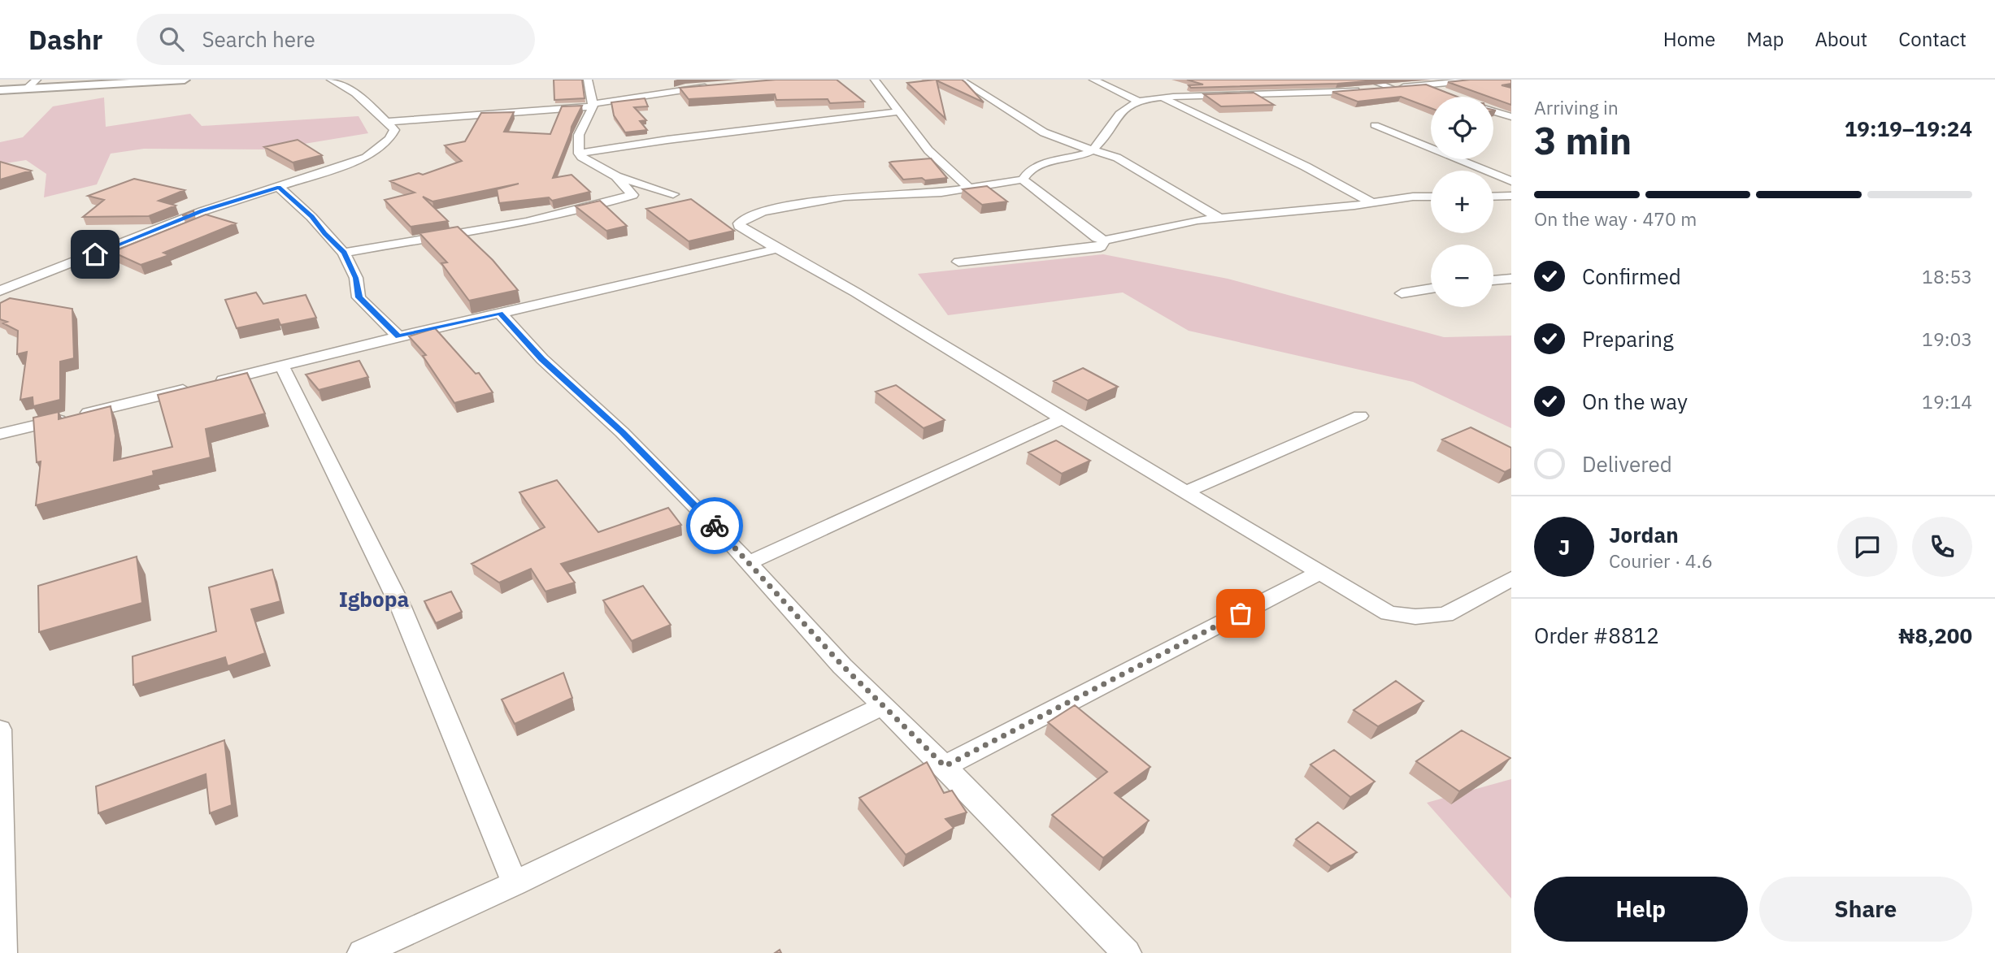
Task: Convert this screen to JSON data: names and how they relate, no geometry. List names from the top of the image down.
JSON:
{
  "districts": ["Igbopa"],
  "page": {
    "header": "Dashr",
    "search": "Search here",
    "nav": [
      "Home",
      "Map",
      "About",
      "Contact"
    ],
    "heading": ["3 min", "Arriving in", "19:19–19:24"],
    "panel": [
      "Jordan",
      "Courier · 4.6",
      "Order #8812",
      "₦8,200"
    ],
    "map_buttons": ["+", "−"],
    "bar": "On the way · 470 m",
    "list": [
      ["Confirmed", "18:53"],
      ["Preparing", "19:03"],
      ["On the way", "19:14"],
      "Delivered"
    ],
    "round": "J",
    "buttons": ["Help", "Share"]
  }
}
